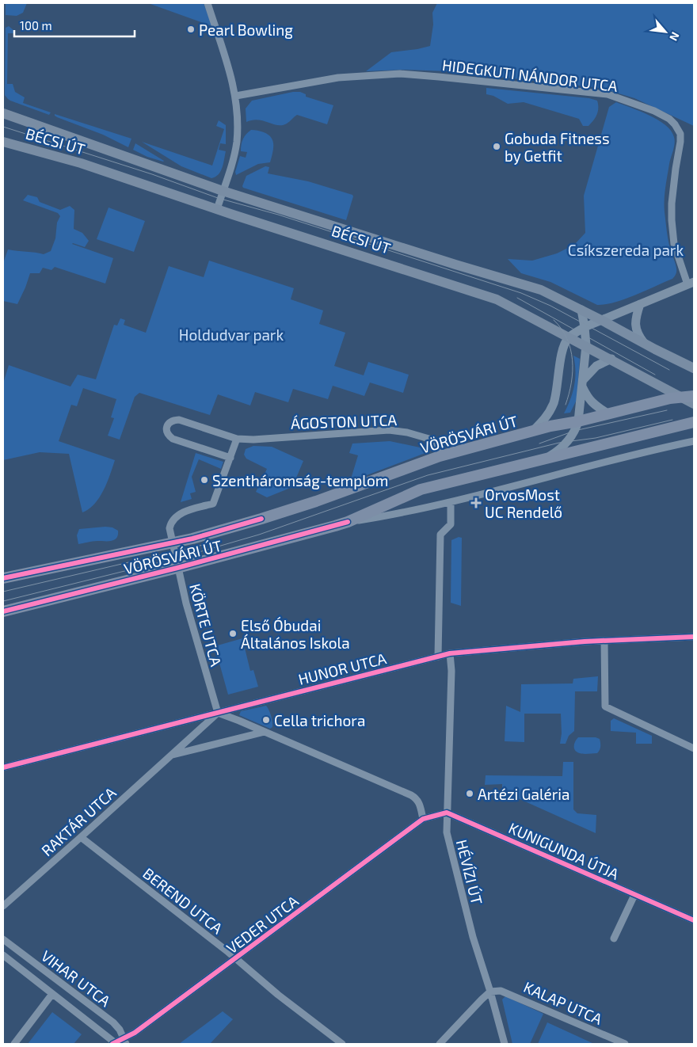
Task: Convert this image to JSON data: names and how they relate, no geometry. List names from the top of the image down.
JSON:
{
  "streets": {
    "main road": ["BÉCSI ÚT", "VÖRÖSVÁRI ÚT"],
    "street": [
      "HIDEGKUTI NÁNDOR UTCA",
      "ÁGOSTON UTCA",
      "KÖRTE UTCA",
      "HUNOR UTCA",
      "RAKTÁR UTCA",
      "KUNIGUNDA ÚTJA",
      "HÉVÍZI ÚT",
      "BEREND UTCA",
      "VEDER UTCA",
      "VIHAR UTCA",
      "KALAP UTCA"
    ]
  },
  "crossings": [
    ["BÉCSI ÚT", "VÖRÖSVÁRI ÚT"],
    ["ÁGOSTON UTCA", "VÖRÖSVÁRI ÚT"],
    ["VÖRÖSVÁRI ÚT", "KÖRTE UTCA"],
    ["KÖRTE UTCA", "HUNOR UTCA"],
    ["KÖRTE UTCA", "RAKTÁR UTCA"],
    ["HUNOR UTCA", "RAKTÁR UTCA"],
    ["HUNOR UTCA", "HÉVÍZI ÚT"],
    ["RAKTÁR UTCA", "BEREND UTCA"],
    ["KUNIGUNDA ÚTJA", "HÉVÍZI ÚT"],
    ["HÉVÍZI ÚT", "KALAP UTCA"],
    ["BEREND UTCA", "VEDER UTCA"],
    ["VEDER UTCA", "VIHAR UTCA"]
  ],
  "parks": ["Csíkszereda park", "Holdudvar park"],
  "places": {
    "other": [
      "Pearl Bowling",
      "Gobuda Fitness by Getfit",
      "Szentháromság-templom",
      "Első Óbudai Általános Iskola",
      "Cella trichora",
      "Artézi Galéria"
    ],
    "health": ["OrvosMost UC Rendelő"]
  },
  "scale_bar": "100 m",
  "north": "bottom right"
}
